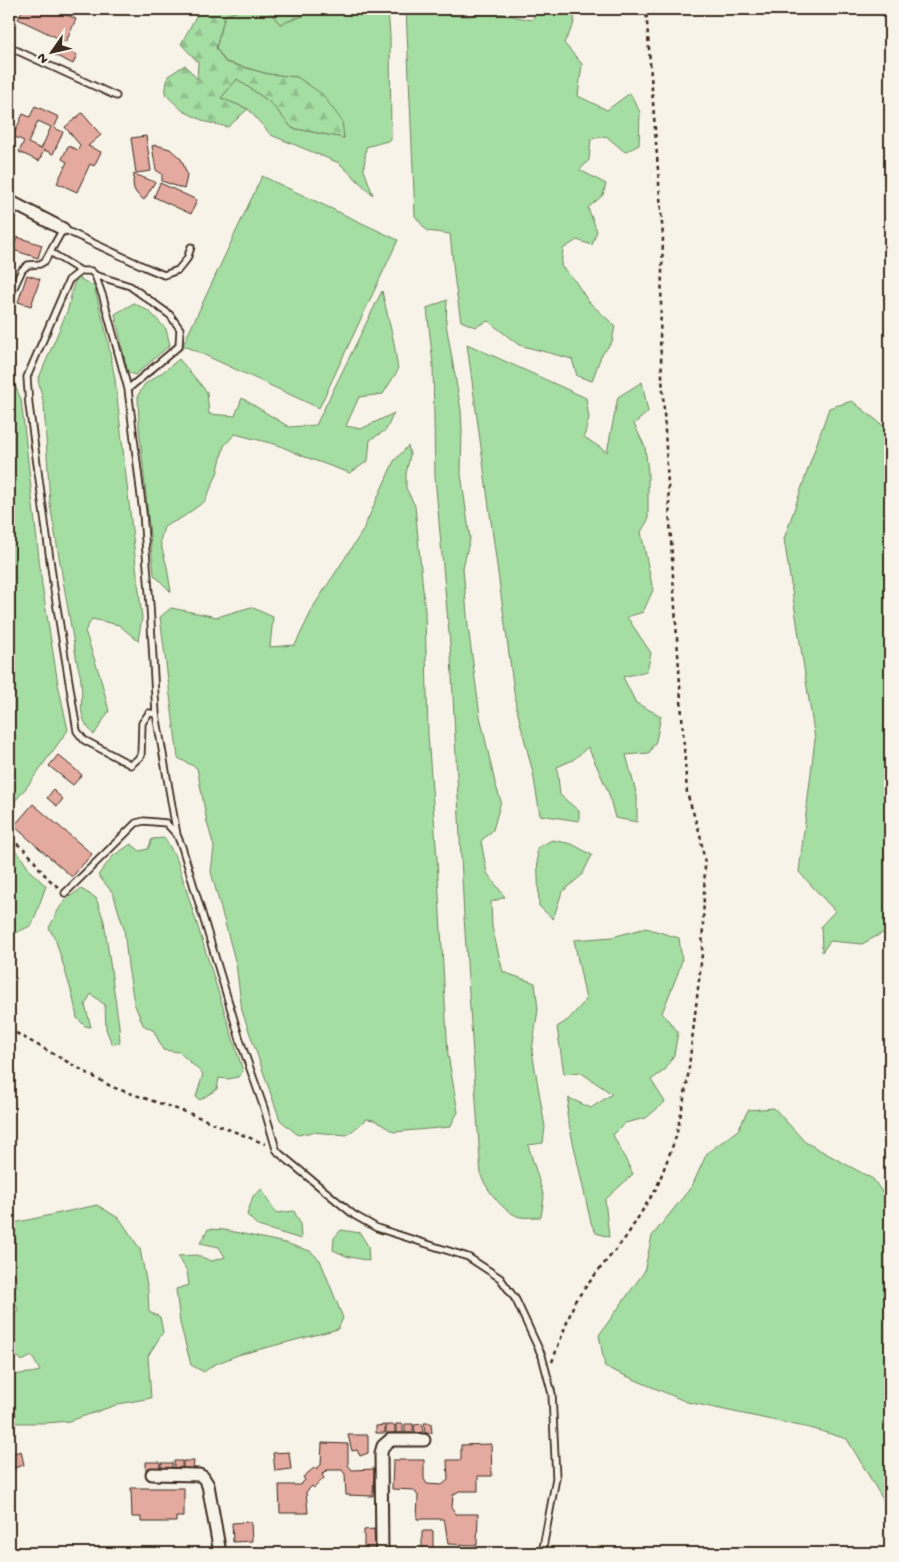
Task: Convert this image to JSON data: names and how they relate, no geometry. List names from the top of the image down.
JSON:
{
  "north": "bottom left"
}
